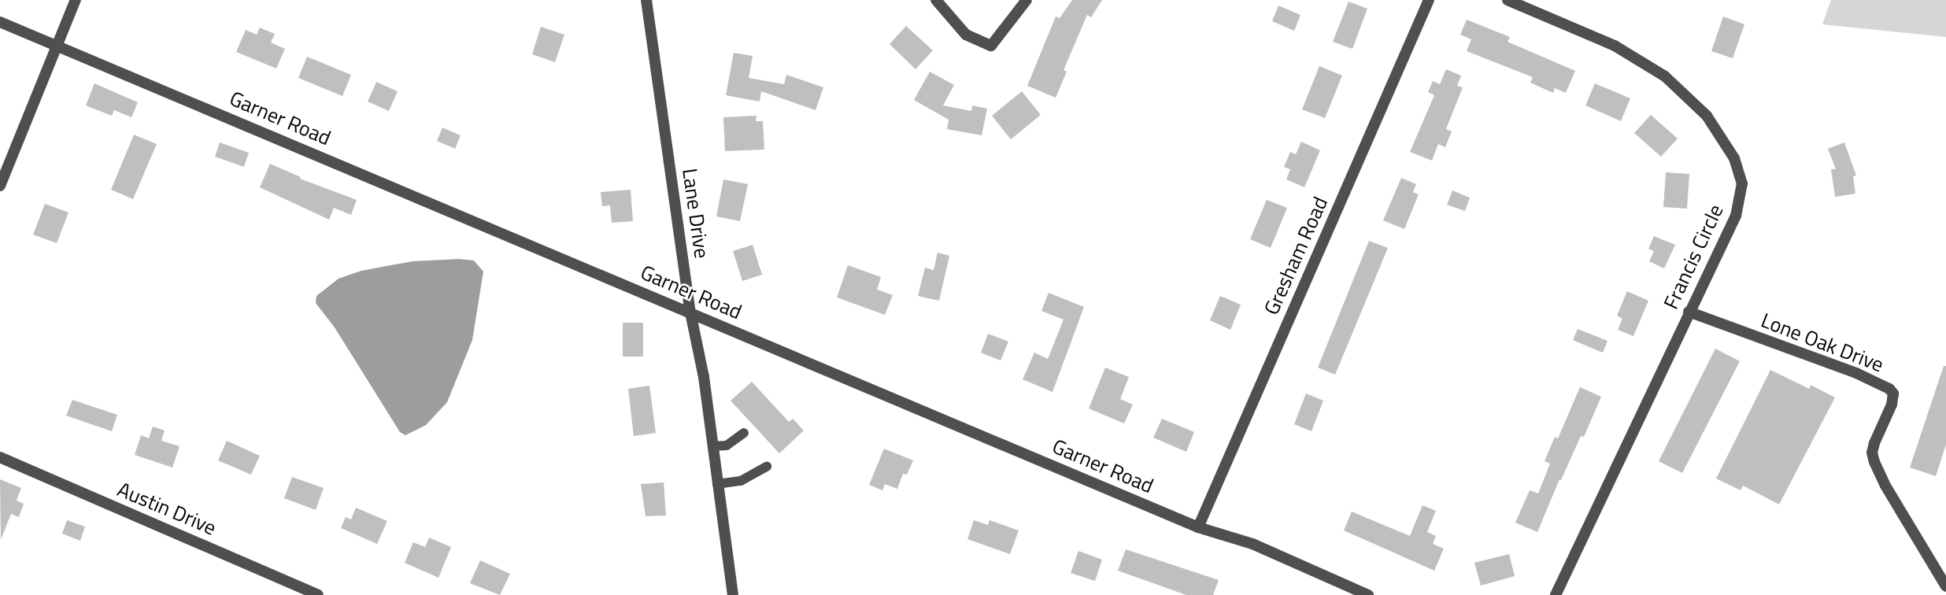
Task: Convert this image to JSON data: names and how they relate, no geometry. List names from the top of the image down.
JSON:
{
  "streets": {
    "street": [
      "Garner Road",
      "Lane Drive",
      "Gresham Road",
      "Francis Circle",
      "Lone Oak Drive",
      "Austin Drive"
    ]
  },
  "crossings": [
    ["Garner Road", "Lane Drive"],
    ["Garner Road", "Gresham Road"],
    ["Francis Circle", "Lone Oak Drive"]
  ]
}
